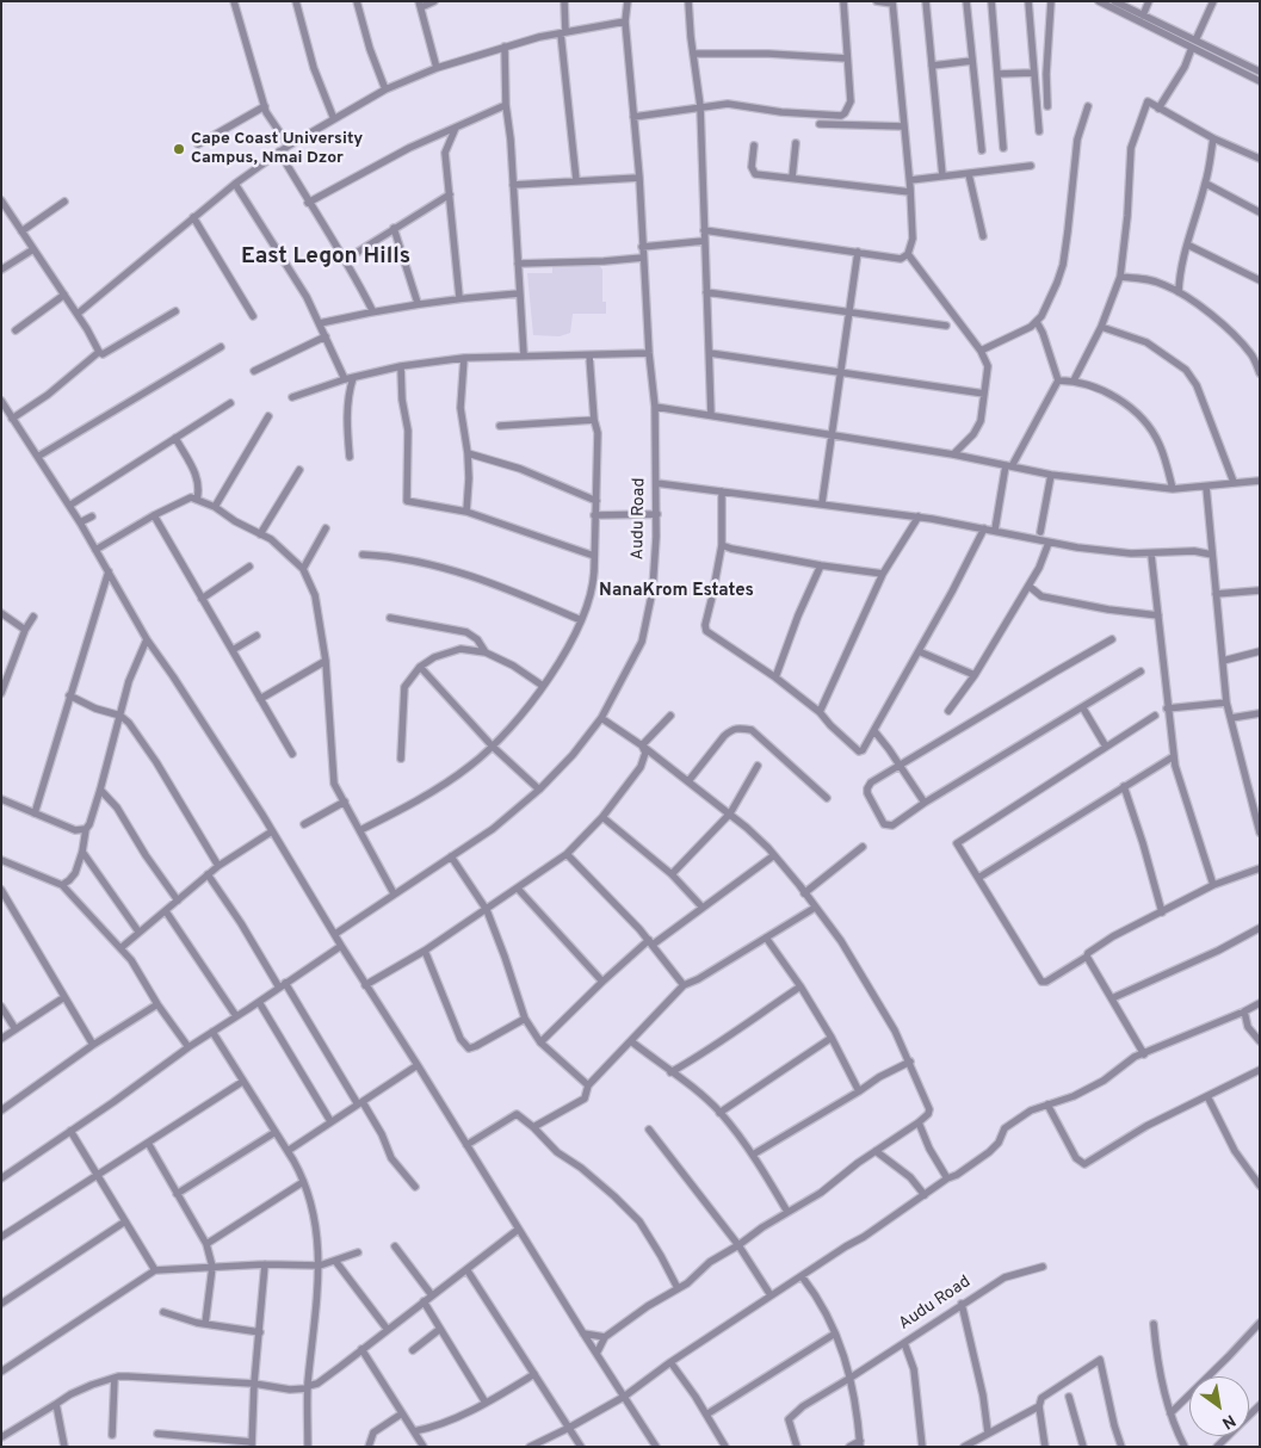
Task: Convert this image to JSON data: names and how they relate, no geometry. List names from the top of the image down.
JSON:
{
  "streets": {
    "street": ["Audu Road"]
  },
  "districts": ["East Legon Hills", "NanaKrom Estates"],
  "places": ["Cape Coast University Campus, Nmai Dzor"],
  "north": "bottom right"
}
